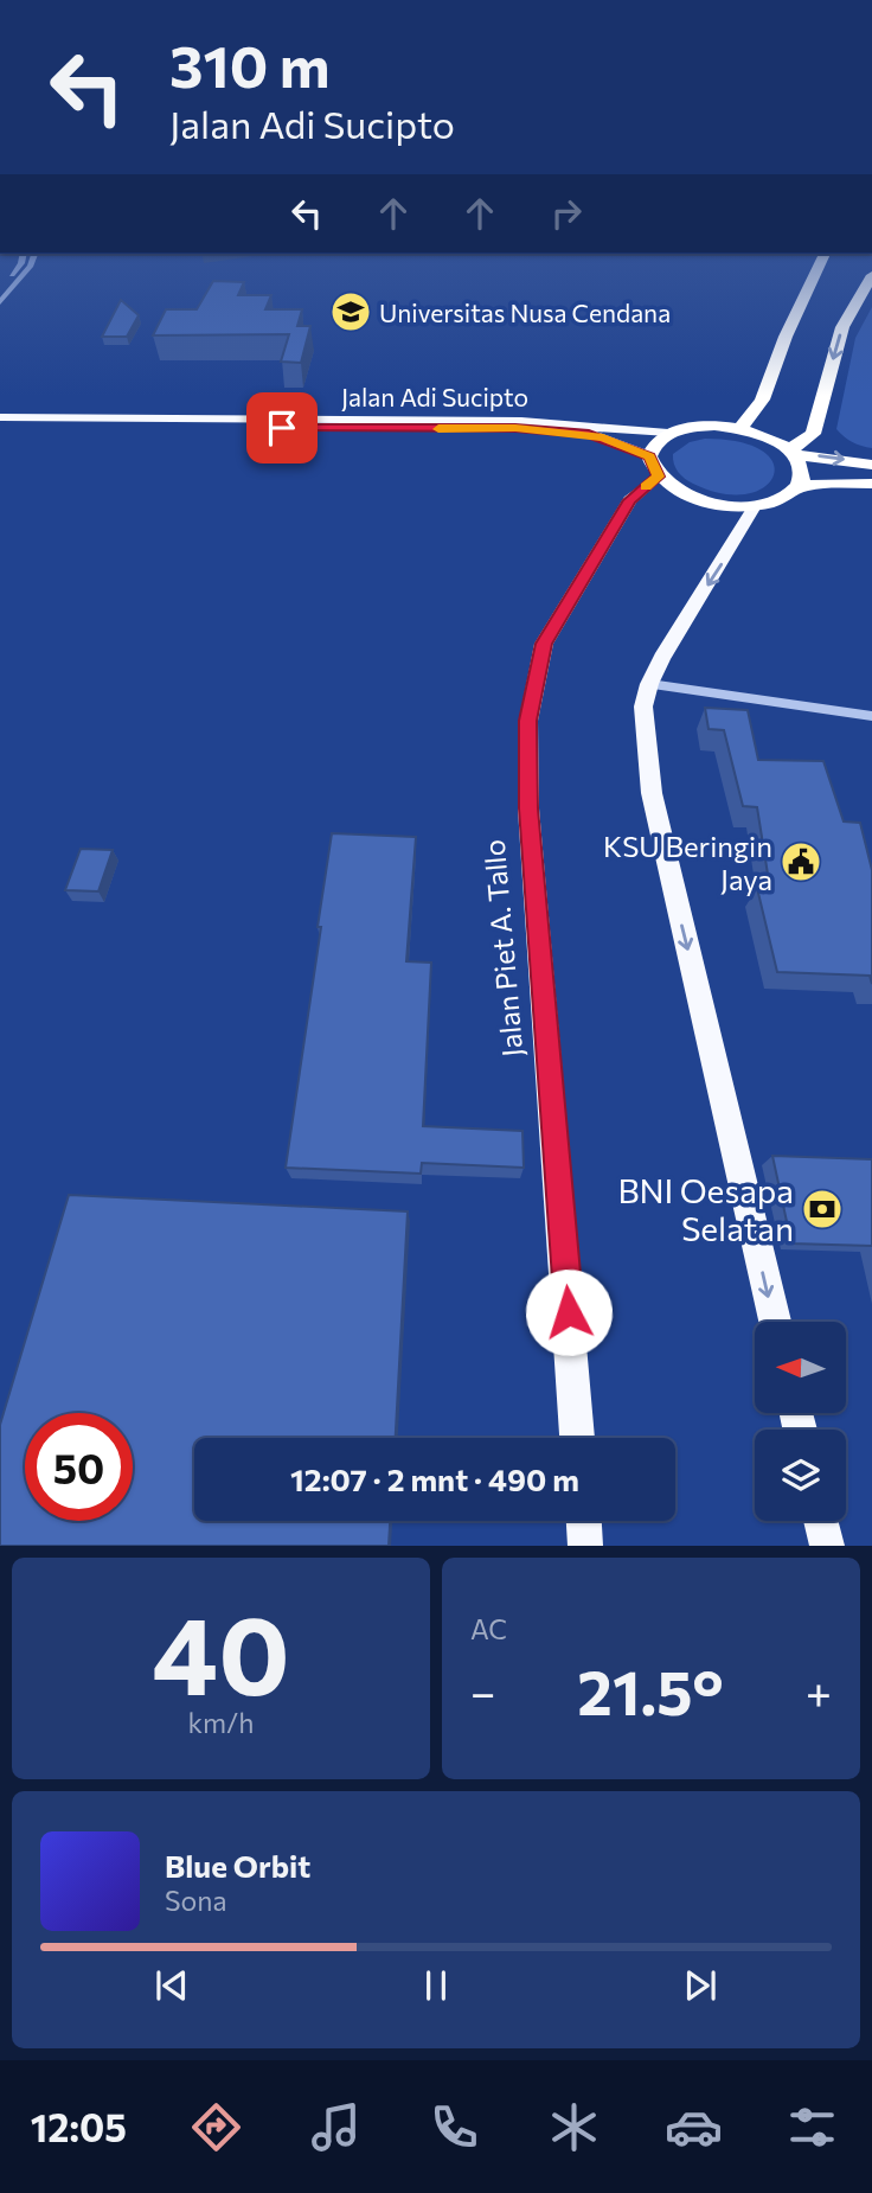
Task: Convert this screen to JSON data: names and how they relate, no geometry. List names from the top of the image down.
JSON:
{
  "streets": {
    "main road": ["Jalan Adi Sucipto", "Jalan Piet A. Tallo"]
  },
  "crossings": [
    ["Jalan Adi Sucipto", "Jalan Piet A. Tallo"]
  ],
  "places": {
    "school or university": ["Universitas Nusa Cendana"],
    "public building": ["KSU Beringin Jaya"],
    "bank": ["BNI Oesapa Selatan"]
  },
  "north": "left",
  "page": {
    "turn": ["310 m", "Jalan Adi Sucipto"],
    "limit": "50",
    "trip": "12:07 · 2 mnt · 490 m",
    "tile": [
      ["40", "km/h"],
      "AC"
    ],
    "heat": ["−", "21.5°", "+"],
    "song": ["Blue Orbit", "Sona"],
    "tabs": "12:05"
  }
}
